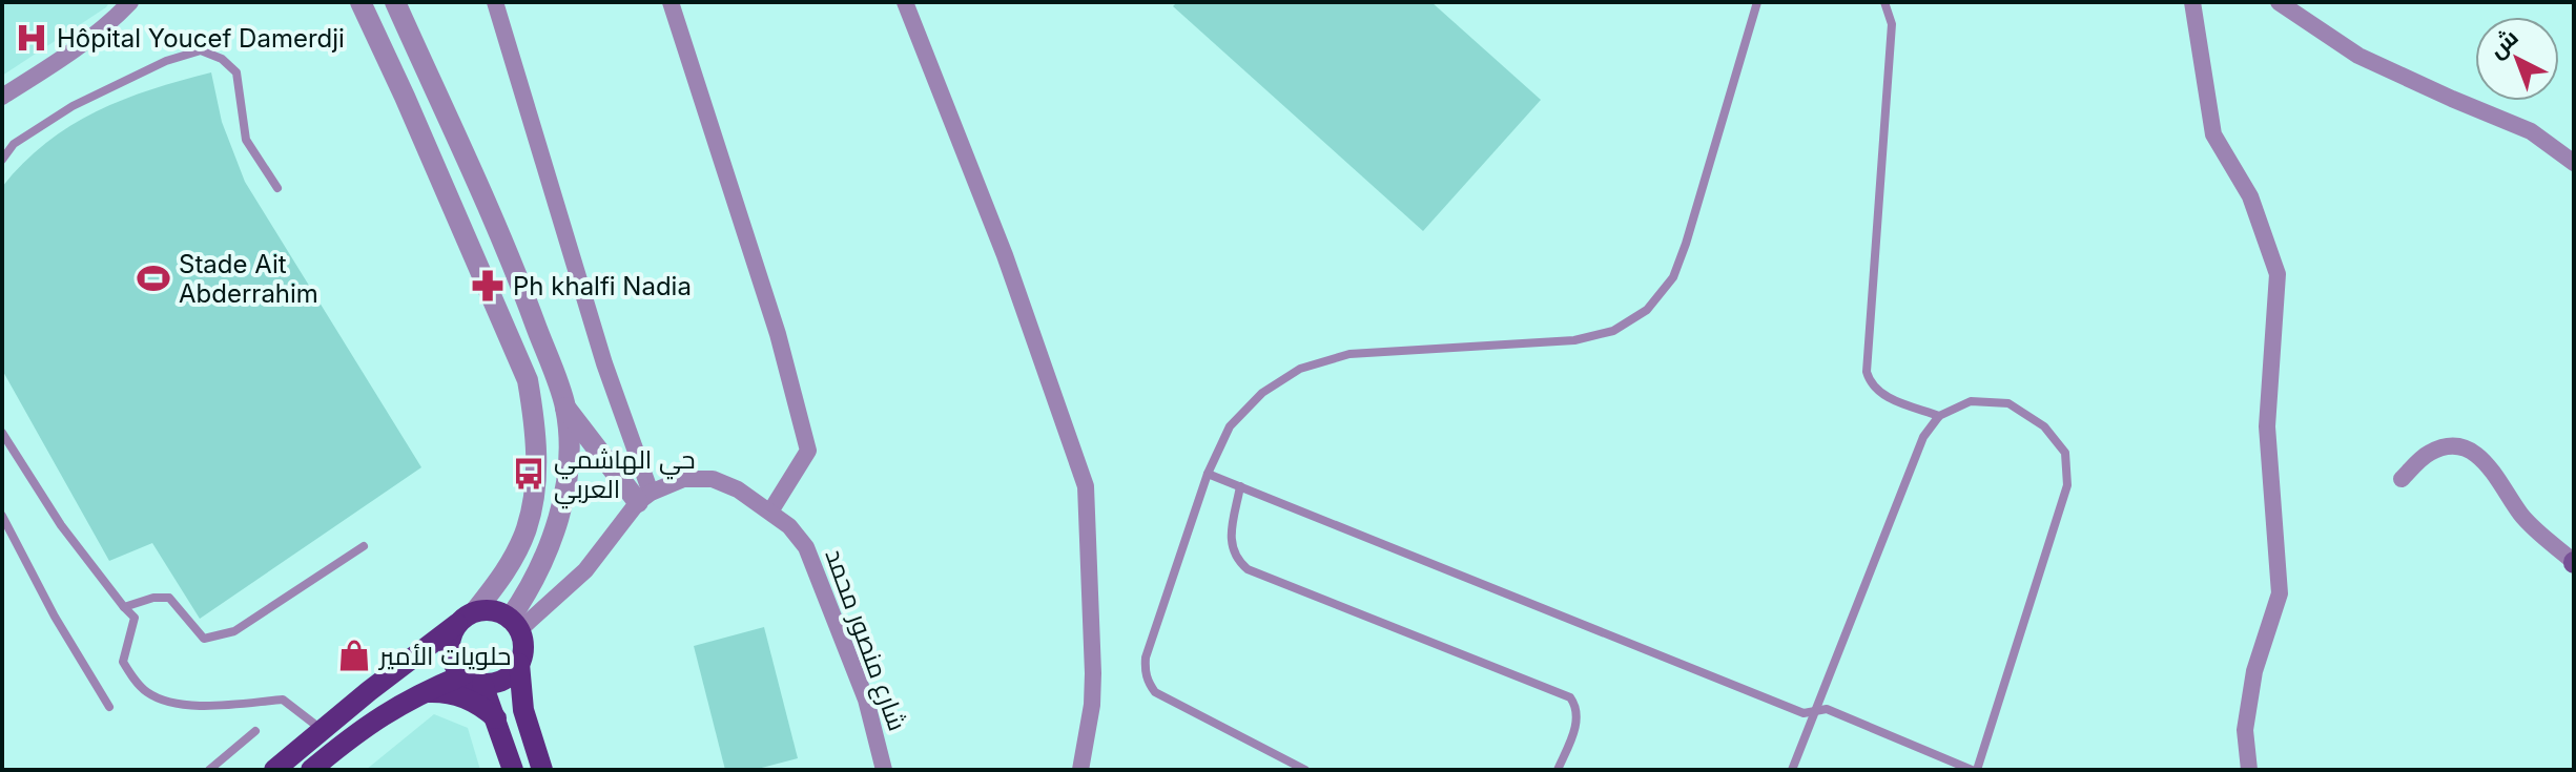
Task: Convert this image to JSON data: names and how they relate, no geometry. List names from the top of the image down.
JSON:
{
  "streets": {
    "street": ["شارع منصور محمد"]
  },
  "places": {
    "hospital": ["Hôpital Youcef Damerdji"],
    "sports": ["Stade Ait Abderrahim"],
    "pharmacy": ["Ph khalfi Nadia"],
    "bus stop": ["حي الهاشمي العربي"],
    "shop": ["حلويات الأمير"]
  },
  "north": "top left"
}
